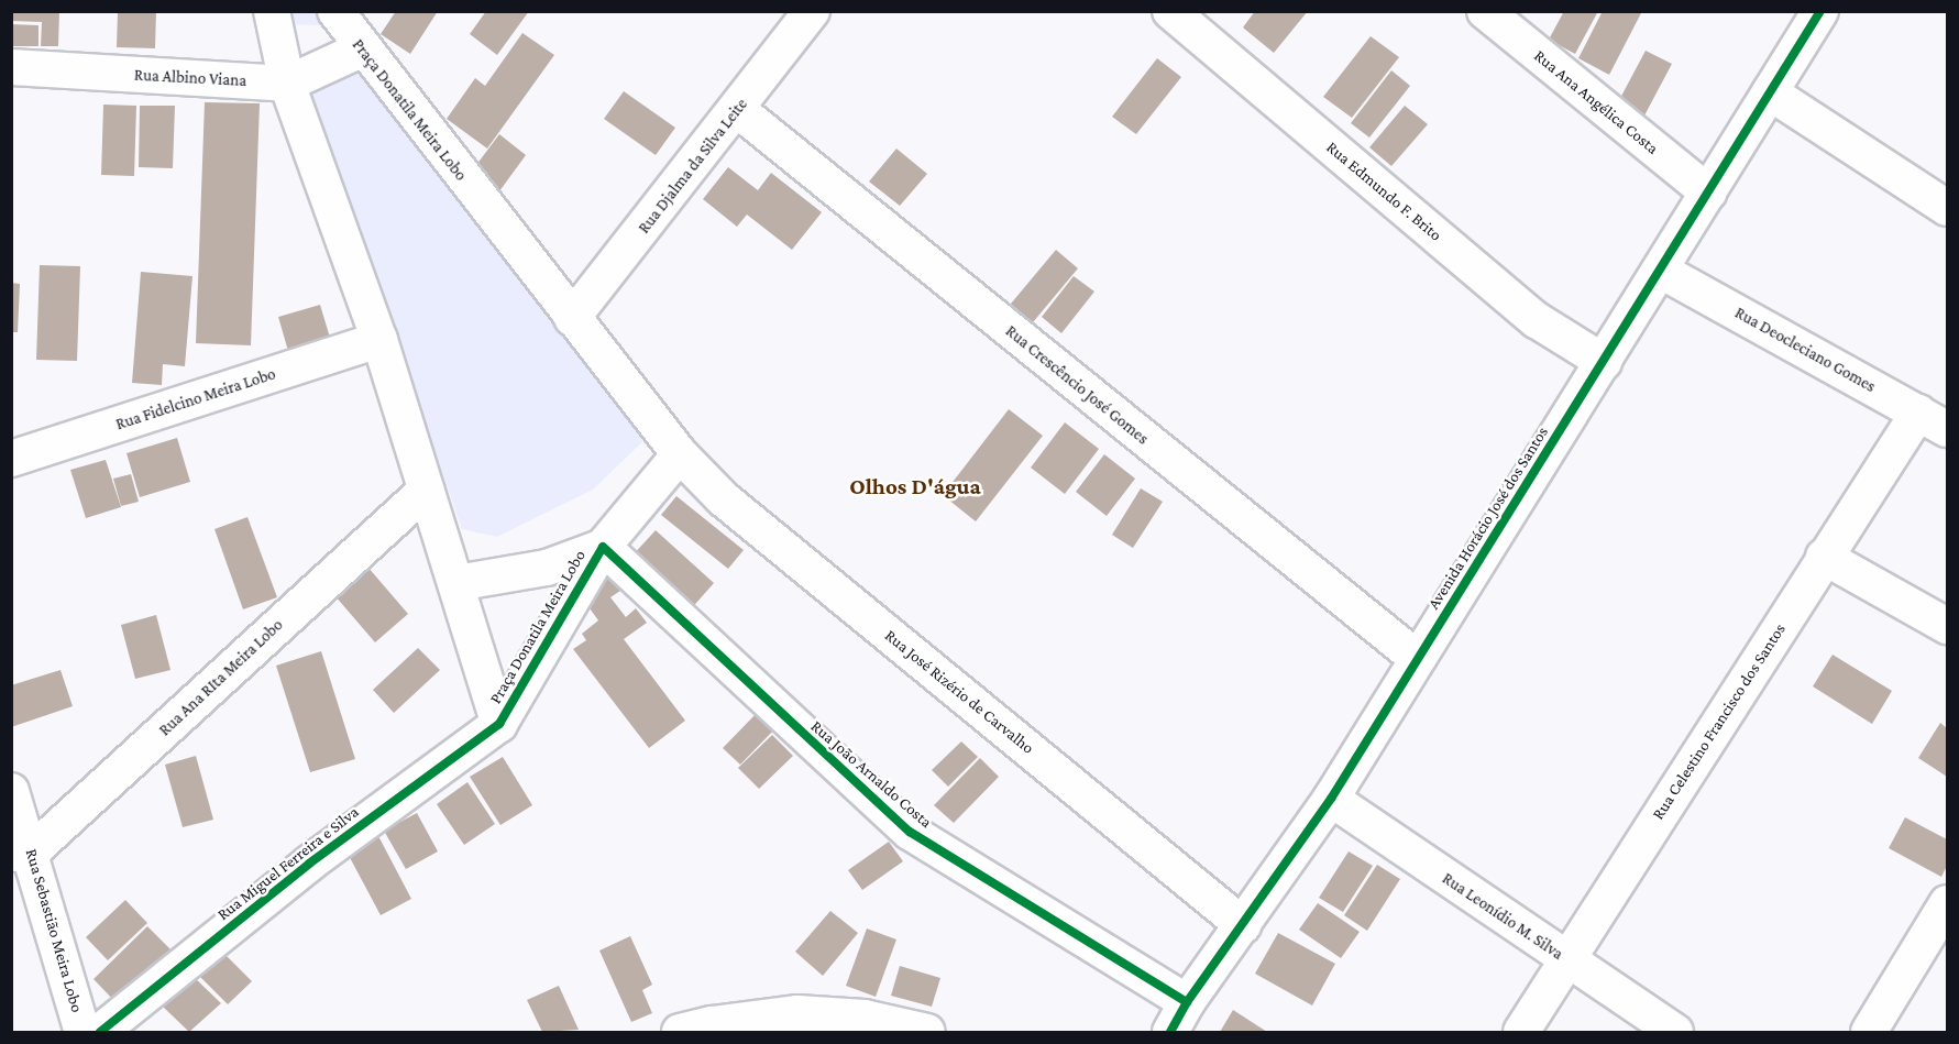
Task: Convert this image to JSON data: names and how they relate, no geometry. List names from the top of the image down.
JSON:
{
  "streets": {
    "street": [
      "Rua Albino Viana",
      "Rua Ana Angélica Costa",
      "Praça Donatila Meira Lobo",
      "Rua Djalma da Silva Leite",
      "Rua Edmundo F. Brito",
      "Rua Deocleciano Gomes",
      "Rua Crescêncio José Gomes",
      "Rua Fidelcino Meira Lobo",
      "Avenida Horácio José dos Santos",
      "Rua Ana RIta Meira Lobo",
      "Rua José Rizério de Carvalho",
      "Rua Celestino Francisco dos Santos",
      "Rua João Arnaldo Costa",
      "Rua Miguel Ferreira e Silva",
      "Rua Leonídio M. Silva",
      "Rua Sebastião Meira Lobo"
    ]
  },
  "crossings": [
    ["Rua Albino Viana", "Praça Donatila Meira Lobo"],
    ["Rua Ana Angélica Costa", "Avenida Horácio José dos Santos"],
    ["Praça Donatila Meira Lobo", "Rua Djalma da Silva Leite"],
    ["Praça Donatila Meira Lobo", "Rua Fidelcino Meira Lobo"],
    ["Praça Donatila Meira Lobo", "Rua Ana RIta Meira Lobo"],
    ["Praça Donatila Meira Lobo", "Rua José Rizério de Carvalho"],
    ["Praça Donatila Meira Lobo", "Rua João Arnaldo Costa"],
    ["Praça Donatila Meira Lobo", "Rua Miguel Ferreira e Silva"],
    ["Rua Djalma da Silva Leite", "Rua Crescêncio José Gomes"],
    ["Rua Edmundo F. Brito", "Avenida Horácio José dos Santos"],
    ["Rua Deocleciano Gomes", "Avenida Horácio José dos Santos"],
    ["Rua Deocleciano Gomes", "Rua Celestino Francisco dos Santos"],
    ["Rua Crescêncio José Gomes", "Avenida Horácio José dos Santos"],
    ["Avenida Horácio José dos Santos", "Rua José Rizério de Carvalho"],
    ["Avenida Horácio José dos Santos", "Rua João Arnaldo Costa"],
    ["Avenida Horácio José dos Santos", "Rua Leonídio M. Silva"],
    ["Rua Ana RIta Meira Lobo", "Rua Sebastião Meira Lobo"],
    ["Rua Celestino Francisco dos Santos", "Rua Leonídio M. Silva"]
  ],
  "districts": ["Olhos D'água"]
}
